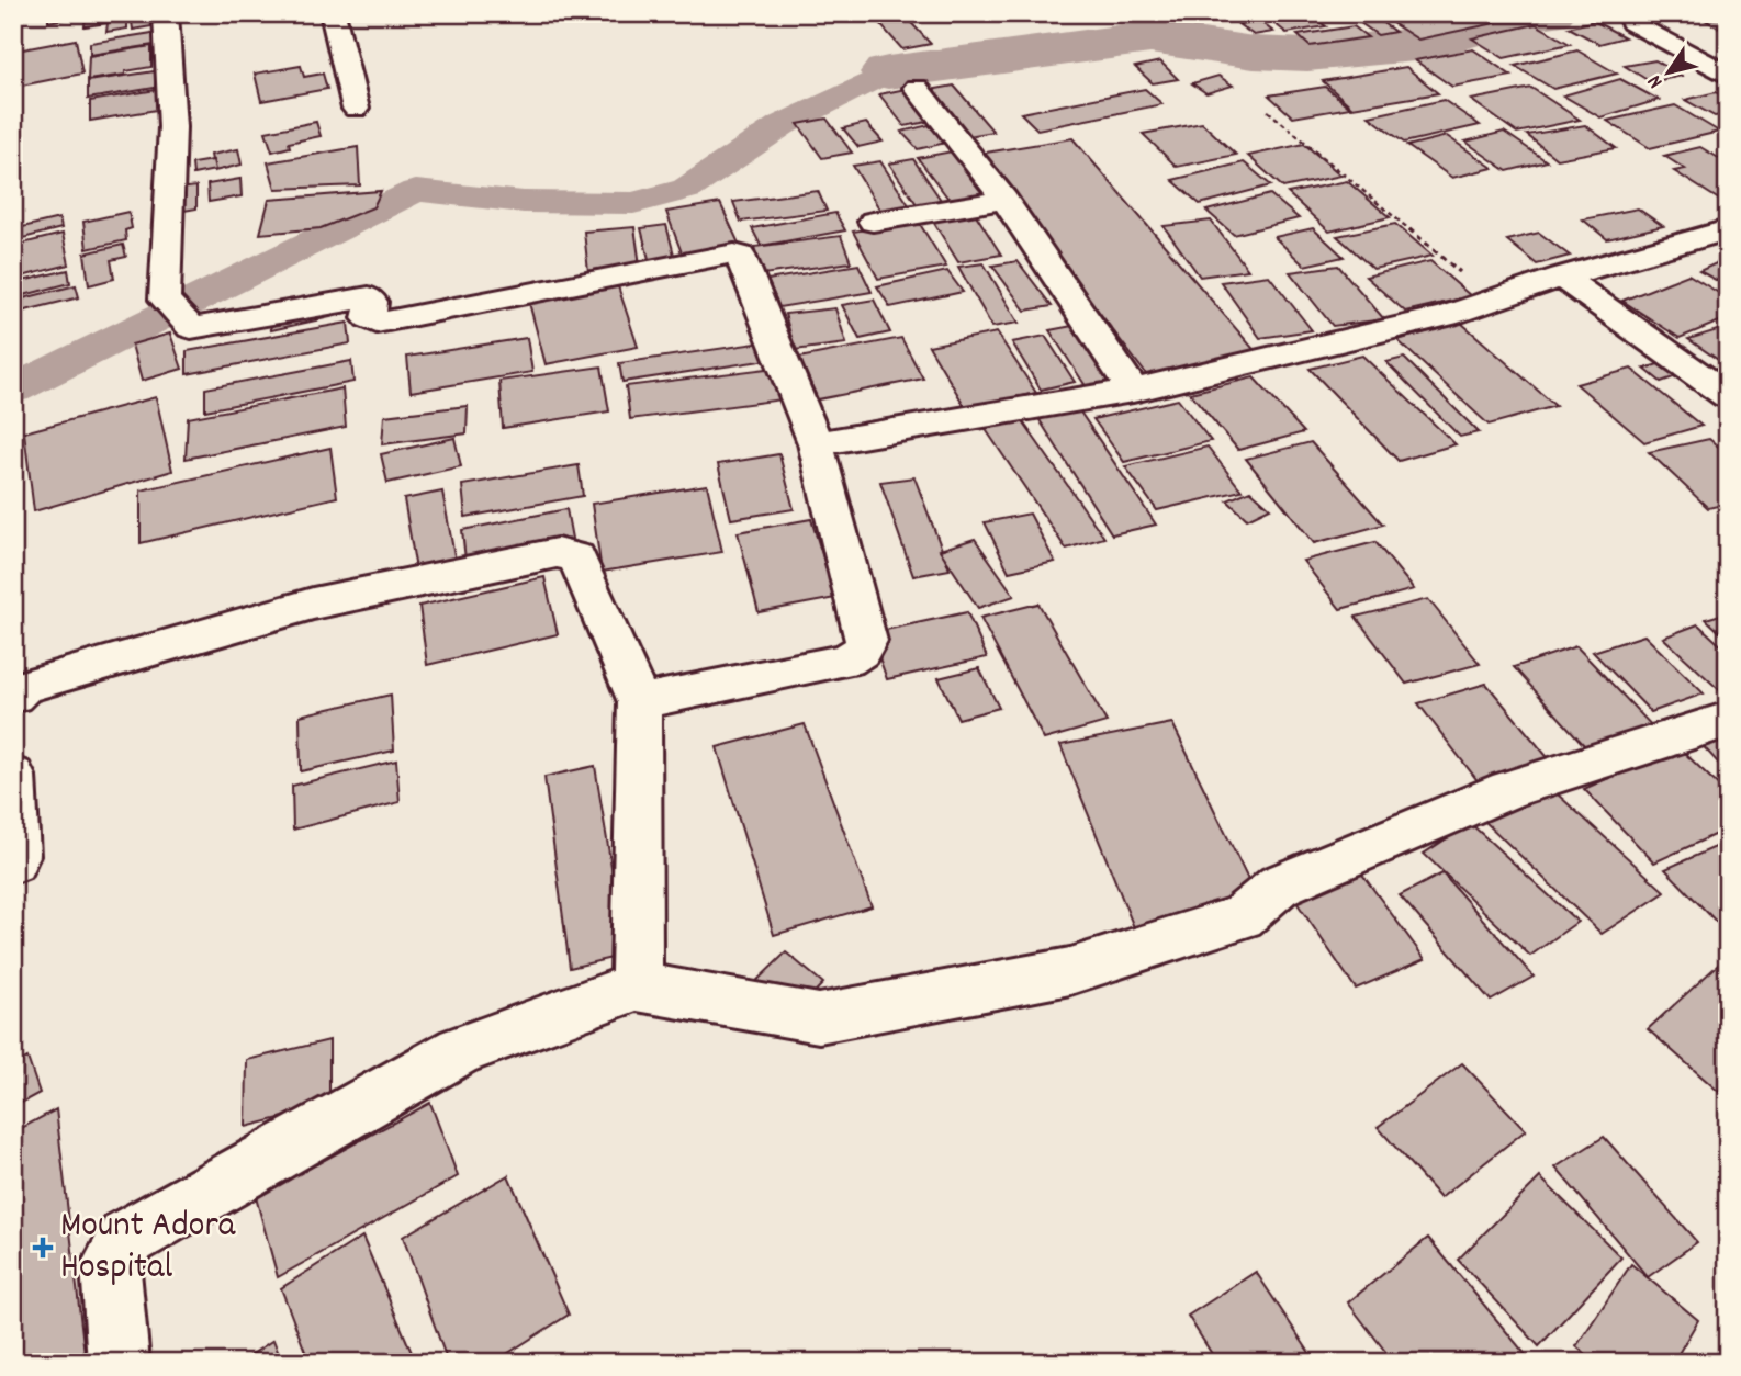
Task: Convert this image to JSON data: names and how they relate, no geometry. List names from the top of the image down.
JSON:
{
  "places": {
    "health": ["Mount Adora Hospital"]
  },
  "north": "bottom left"
}
